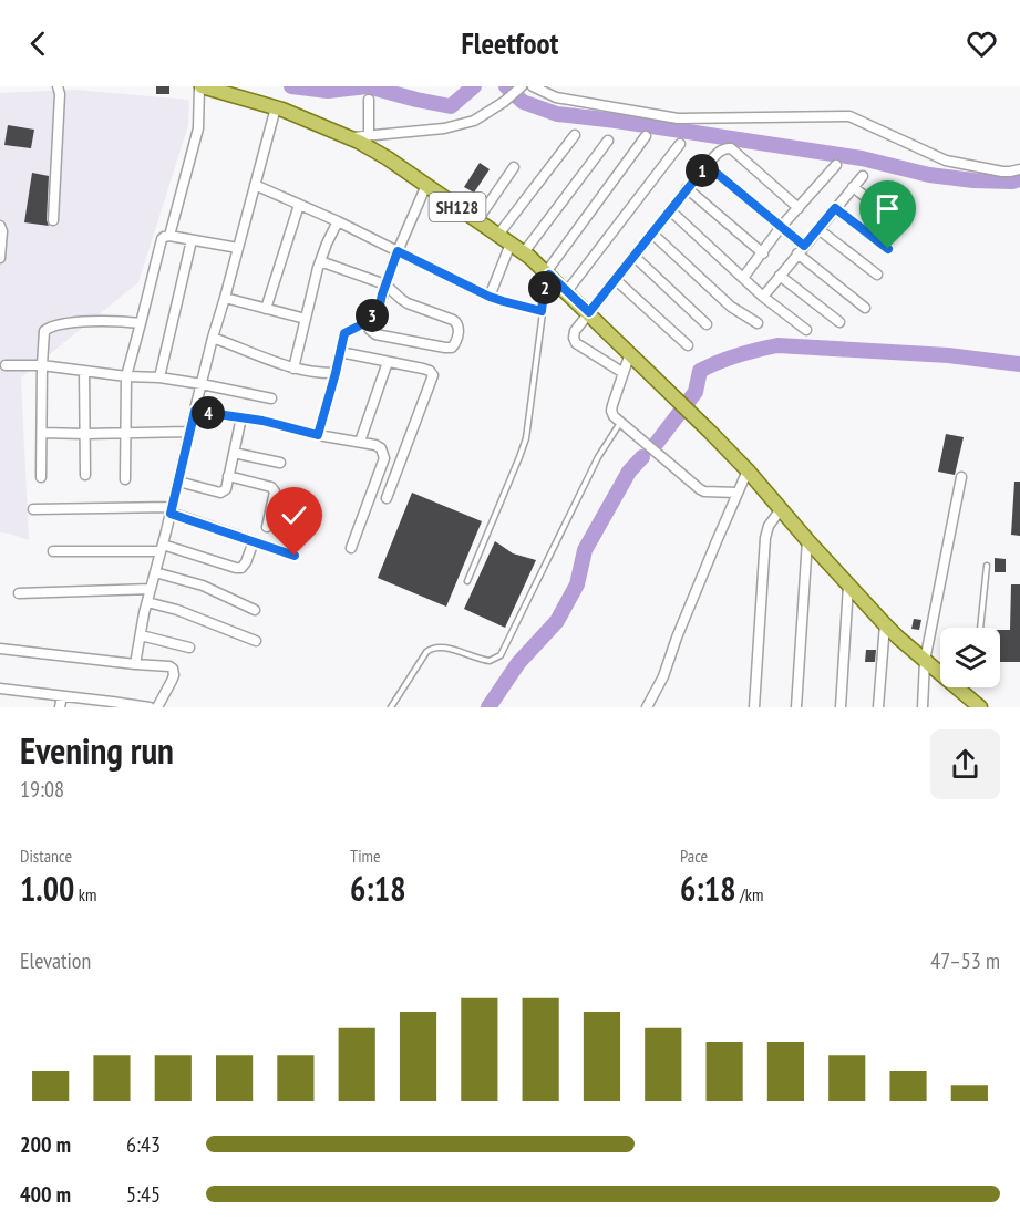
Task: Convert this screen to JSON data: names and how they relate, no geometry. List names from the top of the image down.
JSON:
{
  "streets": {
    "main road": ["SH128"]
  },
  "page": {
    "header": "Fleetfoot",
    "pins": [
      "1",
      "2",
      "3",
      "4"
    ],
    "heading": ["Evening run", "19:08"],
    "stats": [
      ["Distance", "1.00 km"],
      ["Time", "6:18"],
      ["Pace", "6:18 /km"]
    ],
    "chart": ["Elevation", "47–53 m"],
    "list": [
      {
        "name": "200 m",
        "note": "6:43"
      },
      {
        "name": "400 m",
        "note": "5:45"
      }
    ]
  }
}
